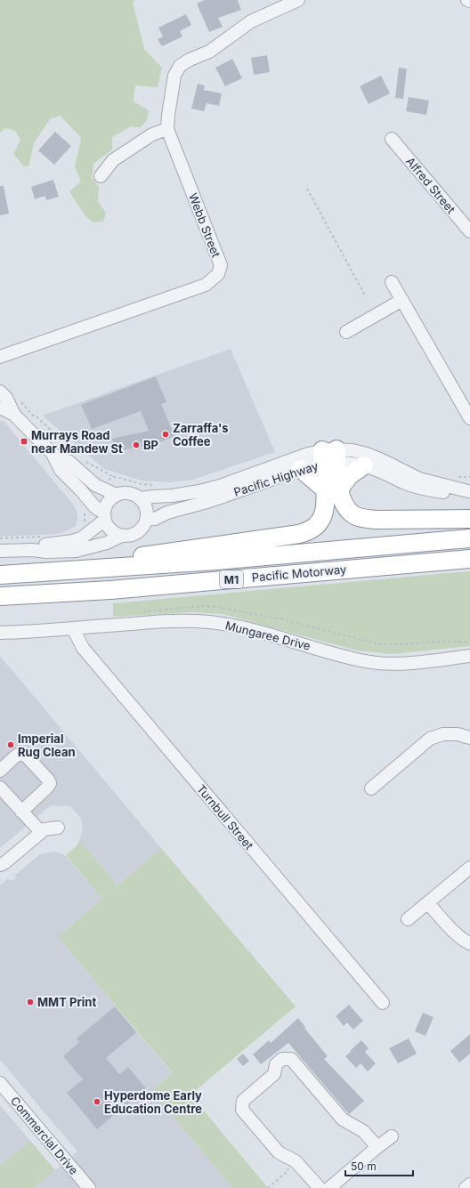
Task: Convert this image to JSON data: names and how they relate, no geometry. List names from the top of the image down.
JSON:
{
  "streets": {
    "highway": ["Pacific Motorway", "M1"],
    "street": [
      "Alfred Street",
      "Webb Street",
      "Pacific Highway",
      "Mungaree Drive",
      "Turnbull Street",
      "Commercial Drive"
    ]
  },
  "crossings": [
    ["Mungaree Drive", "Turnbull Street"]
  ],
  "places": {
    "other": [
      "Zarraffa's Coffee",
      "BP",
      "Imperial Rug Clean",
      "MMT Print",
      "Hyperdome Early Education Centre"
    ],
    "transit": ["Murrays Road near Mandew St"]
  },
  "scale_bar": "50 m"
}
